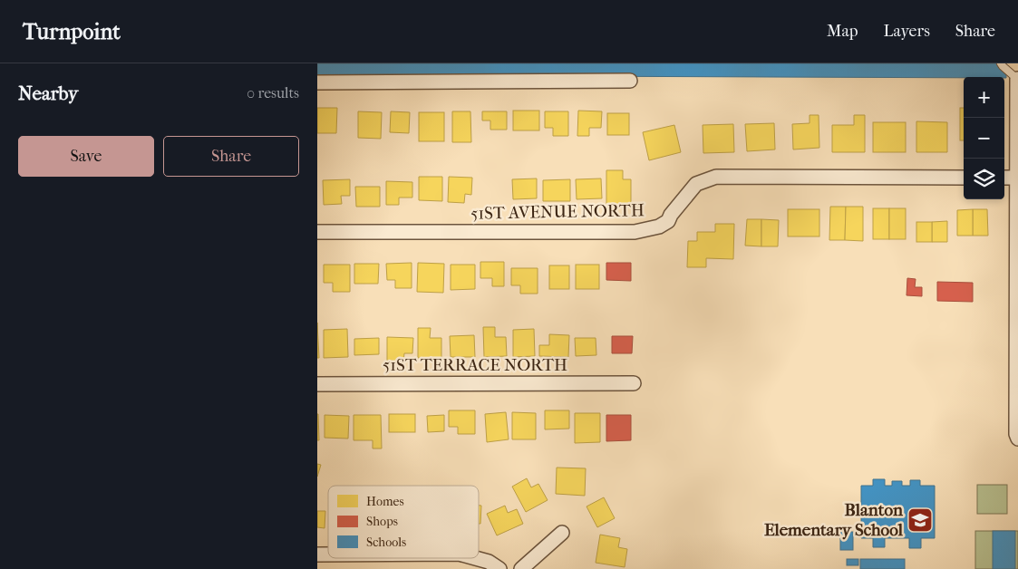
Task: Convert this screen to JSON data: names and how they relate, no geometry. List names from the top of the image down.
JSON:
{
  "streets": {
    "street": ["51ST AVENUE NORTH", "51ST TERRACE NORTH"]
  },
  "places": {
    "school or university": ["Blanton Elementary School"]
  },
  "legend": ["Homes", "Shops", "Schools"],
  "page": {
    "header": "Turnpoint",
    "nav": ["Map", "Layers", "Share"],
    "heading": ["Nearby", "0 results"],
    "map_buttons": ["+", "−"],
    "buttons": ["Save", "Share"]
  }
}
